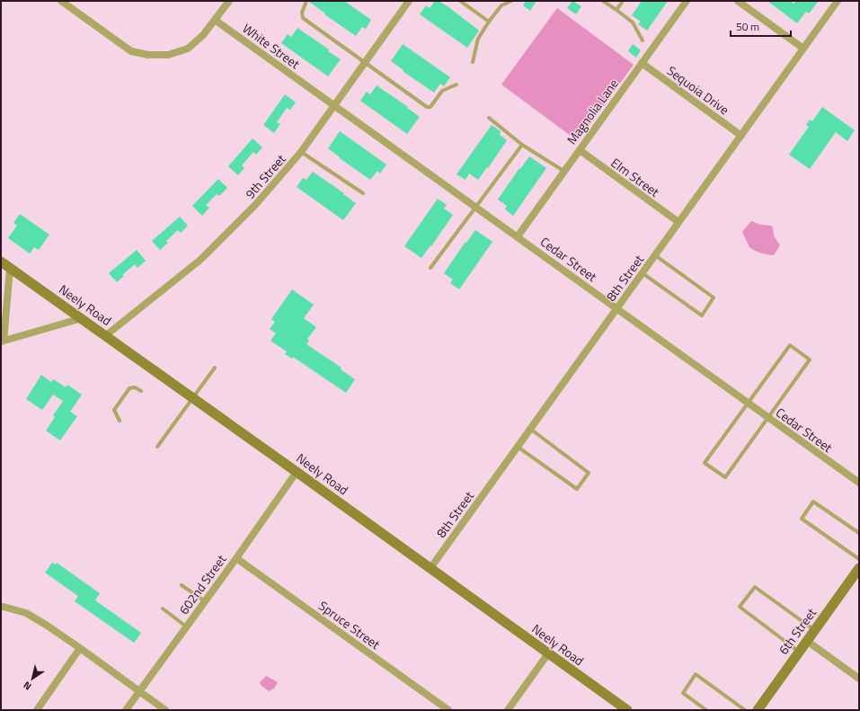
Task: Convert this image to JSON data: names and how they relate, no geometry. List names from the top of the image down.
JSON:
{
  "streets": {
    "street": [
      "White Street",
      "Sequoia Drive",
      "Magnolia Lane",
      "9th Street",
      "Elm Street",
      "Cedar Street",
      "8th Street",
      "Neely Road",
      "602nd Street",
      "Spruce Street",
      "6th Street"
    ]
  },
  "crossings": [
    ["White Street", "9th Street"],
    ["White Street", "Cedar Street"],
    ["Sequoia Drive", "Magnolia Lane"],
    ["Sequoia Drive", "8th Street"],
    ["Magnolia Lane", "Elm Street"],
    ["Magnolia Lane", "Cedar Street"],
    ["9th Street", "Cedar Street"],
    ["9th Street", "Neely Road"],
    ["Elm Street", "8th Street"],
    ["Cedar Street", "8th Street"],
    ["8th Street", "Neely Road"],
    ["Neely Road", "602nd Street"],
    ["602nd Street", "Spruce Street"]
  ],
  "scale_bar": "50 m",
  "north": "bottom left"
}
